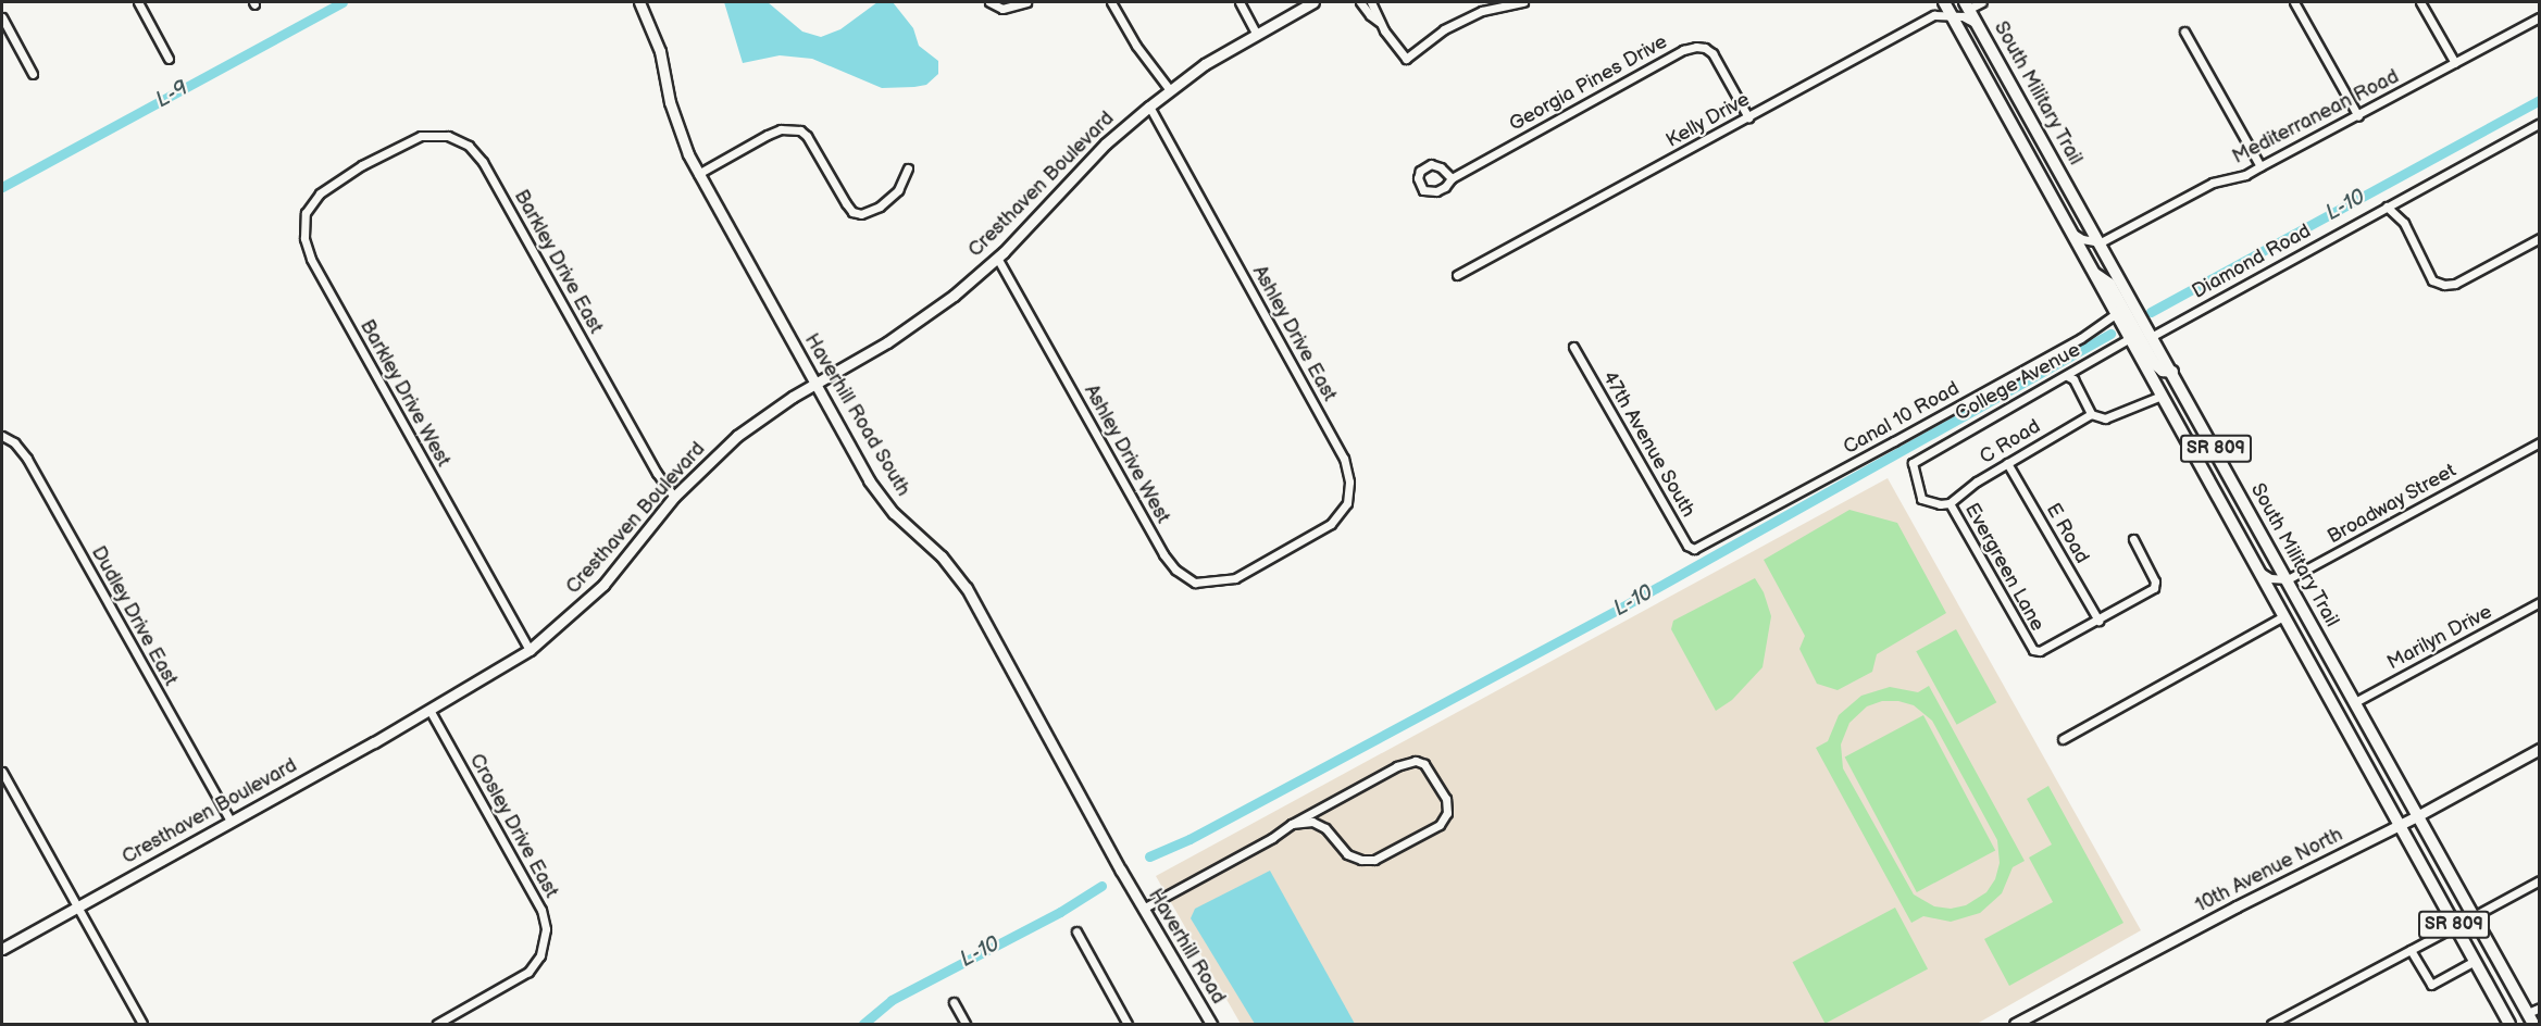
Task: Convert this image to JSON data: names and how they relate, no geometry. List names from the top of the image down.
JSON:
{
  "streets": {
    "main road": ["South Military Trail", "SR 809"],
    "street": [
      "Georgia Pines Drive",
      "Mediterranean Road",
      "Kelly Drive",
      "Cresthaven Boulevard",
      "Barkley Drive East",
      "Diamond Road",
      "Ashley Drive East",
      "College Avenue",
      "Barkley Drive West",
      "Haverhill Road South",
      "Canal 10 Road",
      "C Road",
      "47th Avenue South",
      "Ashley Drive West",
      "Broadway Street",
      "E Road",
      "Evergreen Lane",
      "Dudley Drive East",
      "Marilyn Drive",
      "Crosley Drive East",
      "10th Avenue North",
      "Haverhill Road"
    ]
  },
  "crossings": [
    ["Georgia Pines Drive", "Kelly Drive"],
    ["South Military Trail", "Mediterranean Road"],
    ["South Military Trail", "Kelly Drive"],
    ["South Military Trail", "Diamond Road"],
    ["South Military Trail", "College Avenue"],
    ["South Military Trail", "Canal 10 Road"],
    ["South Military Trail", "Broadway Street"],
    ["South Military Trail", "Marilyn Drive"],
    ["South Military Trail", "10th Avenue North"],
    ["Cresthaven Boulevard", "Barkley Drive East"],
    ["Cresthaven Boulevard", "Ashley Drive East"],
    ["Cresthaven Boulevard", "Barkley Drive West"],
    ["Cresthaven Boulevard", "Haverhill Road South"],
    ["Cresthaven Boulevard", "Ashley Drive West"],
    ["Cresthaven Boulevard", "Dudley Drive East"],
    ["Cresthaven Boulevard", "Crosley Drive East"],
    ["Barkley Drive East", "Barkley Drive West"],
    ["Ashley Drive East", "Ashley Drive West"],
    ["College Avenue", "Evergreen Lane"],
    ["Haverhill Road South", "Haverhill Road"],
    ["Canal 10 Road", "47th Avenue South"],
    ["C Road", "E Road"],
    ["C Road", "Evergreen Lane"],
    ["E Road", "Evergreen Lane"]
  ],
  "water": ["L-9", "L-10"]
}
